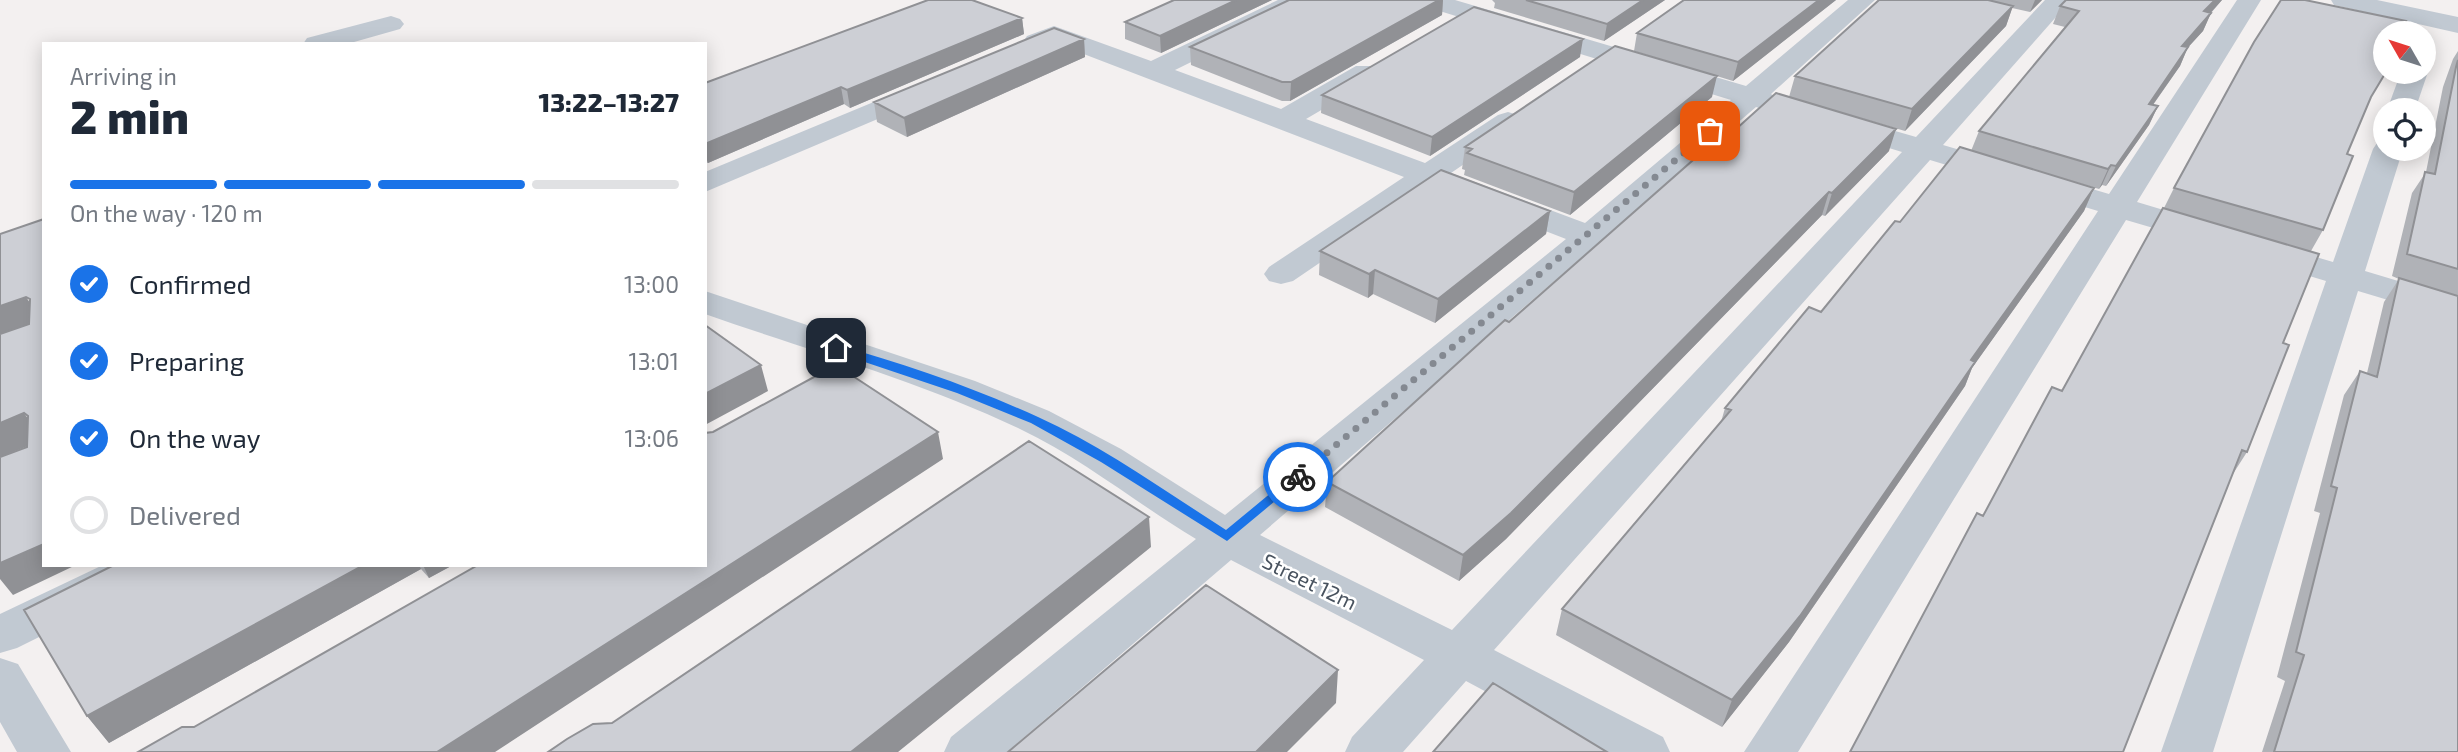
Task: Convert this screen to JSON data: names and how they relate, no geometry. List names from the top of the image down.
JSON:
{
  "streets": {
    "street": ["Street 12m"]
  },
  "north": "top left",
  "page": {
    "heading": ["2 min", "Arriving in", "13:22–13:27"],
    "bar": "On the way · 120 m",
    "list": [
      ["Confirmed", "13:00"],
      ["Preparing", "13:01"],
      ["On the way", "13:06"],
      "Delivered"
    ]
  }
}
